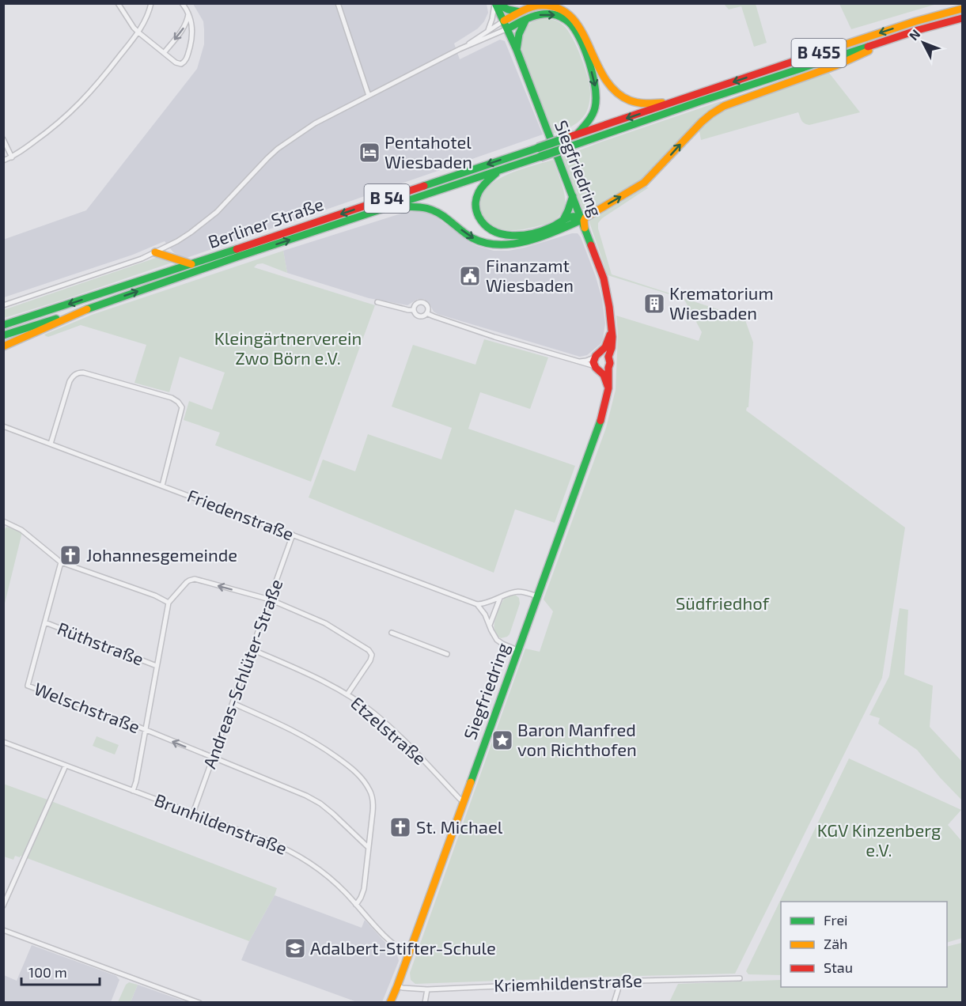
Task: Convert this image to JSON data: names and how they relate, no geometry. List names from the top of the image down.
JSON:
{
  "streets": {
    "main road": [
      "B 455",
      "Siegfriedring",
      "B 54",
      "Berliner Straße"
    ],
    "street": [
      "Friedenstraße",
      "Rüthstraße",
      "Andreas-Schlüter-Straße",
      "Welschstraße",
      "Etzelstraße",
      "Brunhildenstraße",
      "Kriemhildenstraße"
    ]
  },
  "crossings": [
    ["B 455", "B 54"],
    ["B 455", "Berliner Straße"],
    ["Siegfriedring", "Etzelstraße"],
    ["Siegfriedring", "Brunhildenstraße"],
    ["Siegfriedring", "Kriemhildenstraße"],
    ["B 54", "Berliner Straße"],
    ["Friedenstraße", "Andreas-Schlüter-Straße"],
    ["Rüthstraße", "Welschstraße"],
    ["Andreas-Schlüter-Straße", "Welschstraße"],
    ["Andreas-Schlüter-Straße", "Etzelstraße"],
    ["Andreas-Schlüter-Straße", "Brunhildenstraße"]
  ],
  "parks": ["Kleingärtnerverein Zwo Börn e.V.", "Südfriedhof", "KGV Kinzenberg e.V."],
  "places": {
    "hotel": ["Pentahotel Wiesbaden"],
    "public building": ["Finanzamt Wiesbaden"],
    "building": ["Krematorium Wiesbaden"],
    "church": ["Johannesgemeinde", "St. Michael"],
    "place": ["Baron Manfred von Richthofen"],
    "school or university": ["Adalbert-Stifter-Schule"]
  },
  "legend": ["Frei", "Zäh", "Stau"],
  "scale_bar": "100 m",
  "north": "top left"
}
